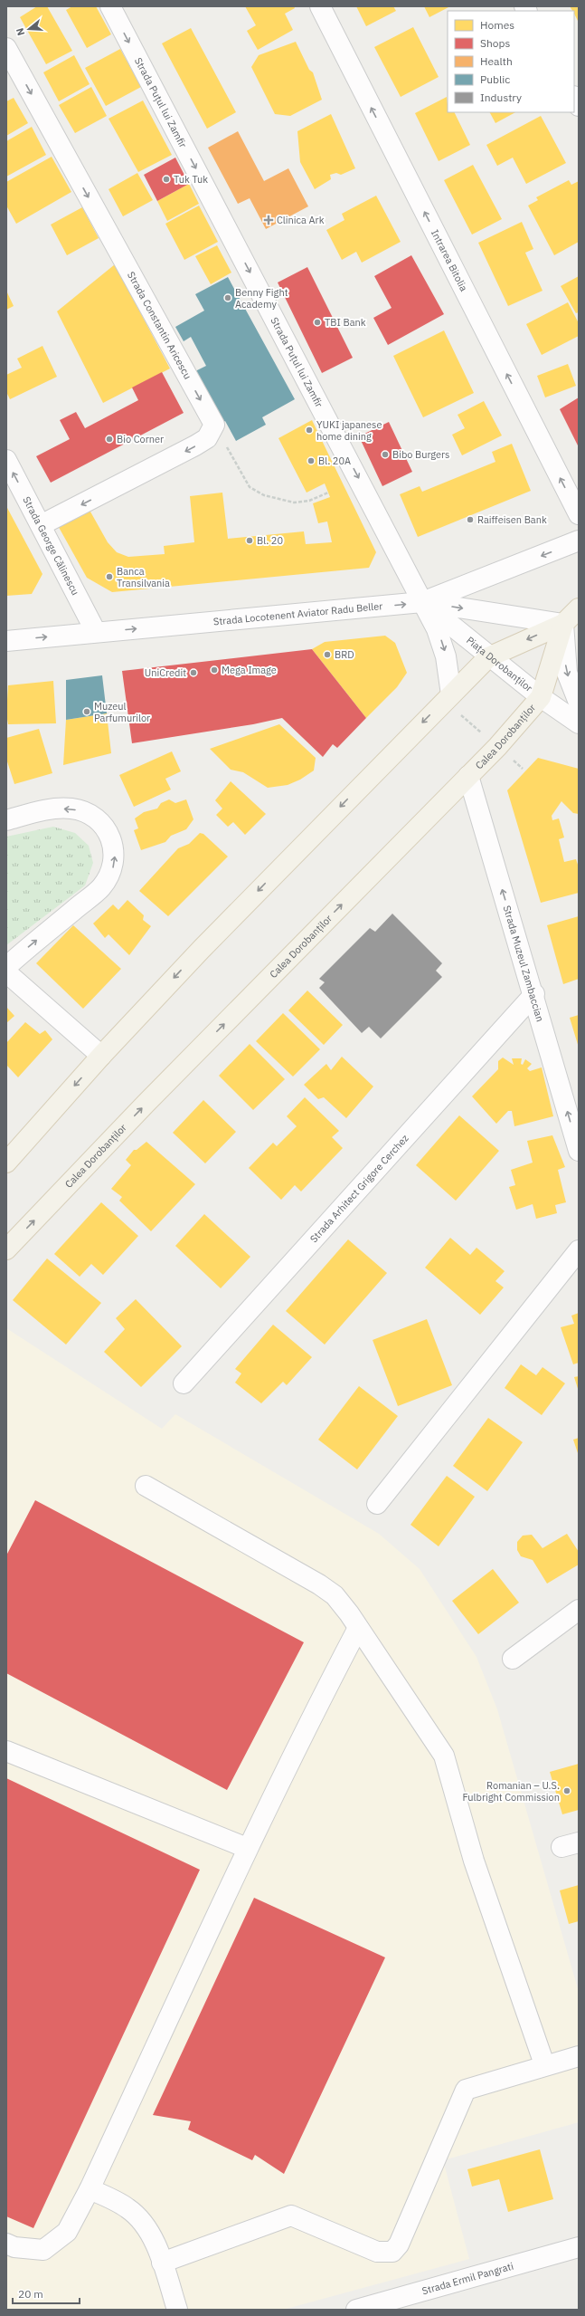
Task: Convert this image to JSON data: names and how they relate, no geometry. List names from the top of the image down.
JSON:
{
  "streets": {
    "main road": ["Calea Dorobanților"],
    "street": [
      "Strada Puțul lui Zamfir",
      "Intrarea Bitolia",
      "Strada Constantin Aricescu",
      "Strada George Călinescu",
      "Strada Locotenent Aviator Radu Beller",
      "Piața Dorobanților",
      "Strada Muzeul Zambaccian",
      "Strada Arhitect Grigore Cerchez",
      "Strada Ermil Pangrati"
    ]
  },
  "crossings": [
    ["Strada Puțul lui Zamfir", "Strada Locotenent Aviator Radu Beller"],
    ["Strada Puțul lui Zamfir", "Piața Dorobanților"],
    ["Strada Puțul lui Zamfir", "Calea Dorobanților"],
    ["Strada George Călinescu", "Strada Locotenent Aviator Radu Beller"],
    ["Strada Locotenent Aviator Radu Beller", "Piața Dorobanților"],
    ["Piața Dorobanților", "Calea Dorobanților"],
    ["Calea Dorobanților", "Strada Muzeul Zambaccian"],
    ["Strada Muzeul Zambaccian", "Strada Arhitect Grigore Cerchez"]
  ],
  "one_way": [
    "Strada Puțul lui Zamfir",
    "Intrarea Bitolia",
    "Strada Constantin Aricescu",
    "Strada George Călinescu",
    "Strada Muzeul Zambaccian"
  ],
  "places": {
    "other": [
      "Tuk Tuk",
      "Benny Fight Academy",
      "TBI Bank",
      "YUKI japanese home dining",
      "Bio Corner",
      "Bibo Burgers",
      "Bl. 20A",
      "Raiffeisen Bank",
      "Bl. 20",
      "Banca Transilvania",
      "BRD",
      "Mega Image",
      "UniCredit",
      "Muzeul Parfumurilor",
      "Romanian – U.S. Fulbright Commission"
    ],
    "health": ["Clinica Ark"]
  },
  "legend": [
    "Homes",
    "Shops",
    "Health",
    "Public",
    "Industry"
  ],
  "scale_bar": "20 m",
  "north": "left"
}
